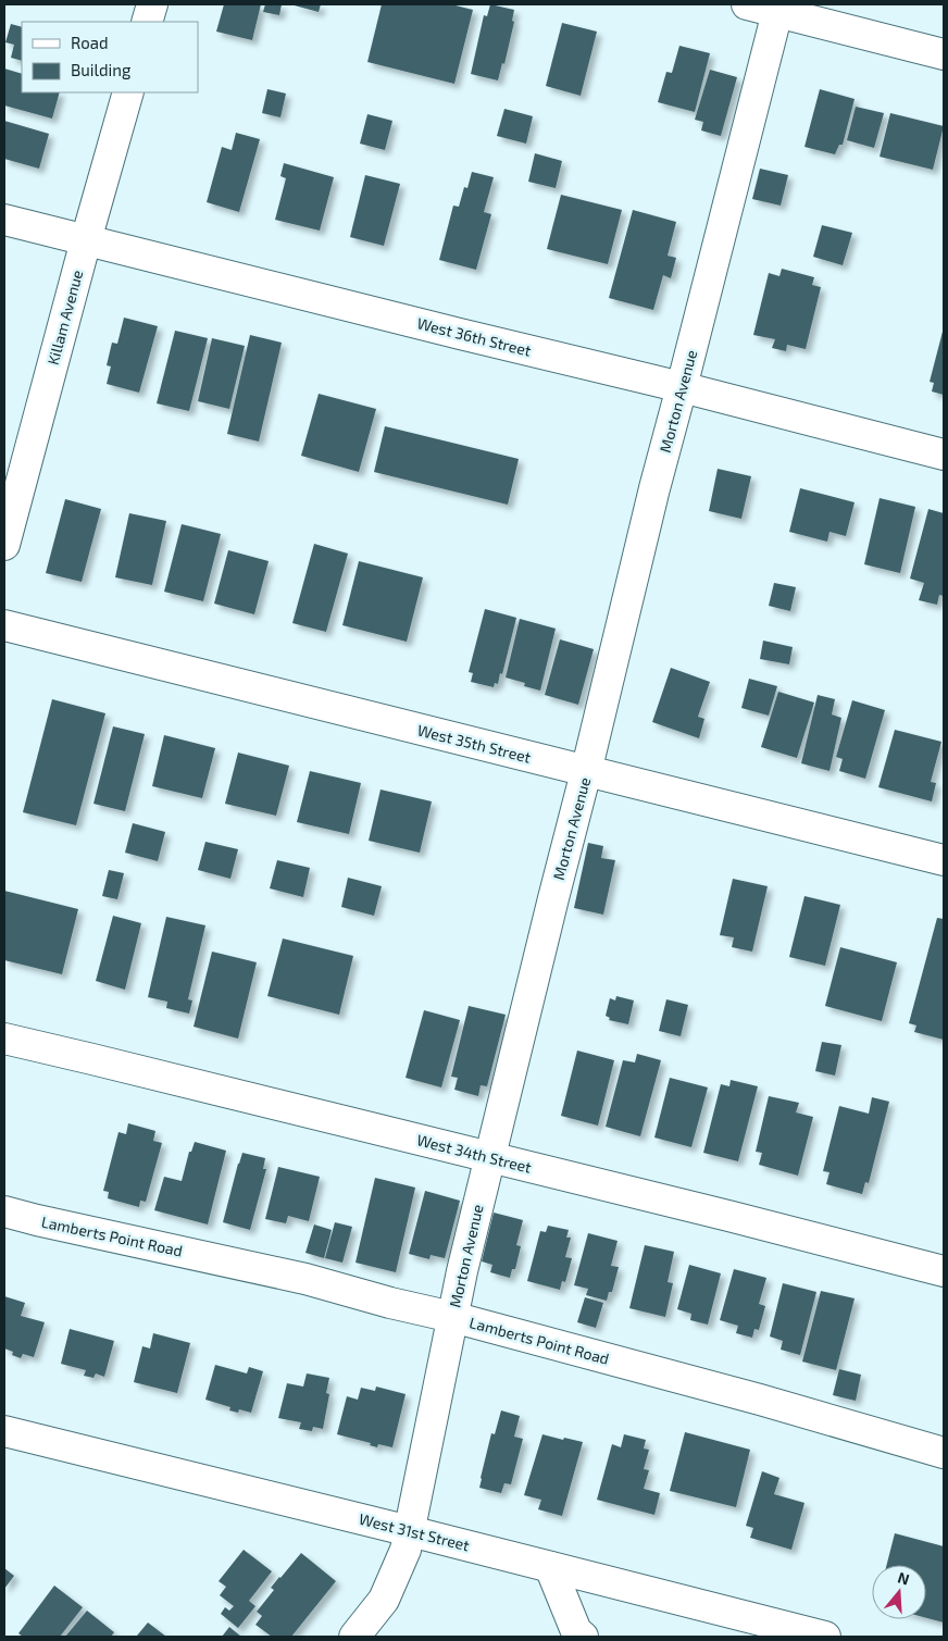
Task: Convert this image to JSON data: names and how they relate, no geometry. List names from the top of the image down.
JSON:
{
  "streets": {
    "street": [
      "Killam Avenue",
      "West 36th Street",
      "Morton Avenue",
      "West 35th Street",
      "West 34th Street",
      "Lamberts Point Road",
      "West 31st Street"
    ]
  },
  "crossings": [
    ["Killam Avenue", "West 36th Street"],
    ["West 36th Street", "Morton Avenue"],
    ["Morton Avenue", "West 35th Street"],
    ["Morton Avenue", "West 34th Street"],
    ["Morton Avenue", "Lamberts Point Road"],
    ["Morton Avenue", "West 31st Street"]
  ],
  "legend": ["Road", "Building"],
  "north": "top"
}
